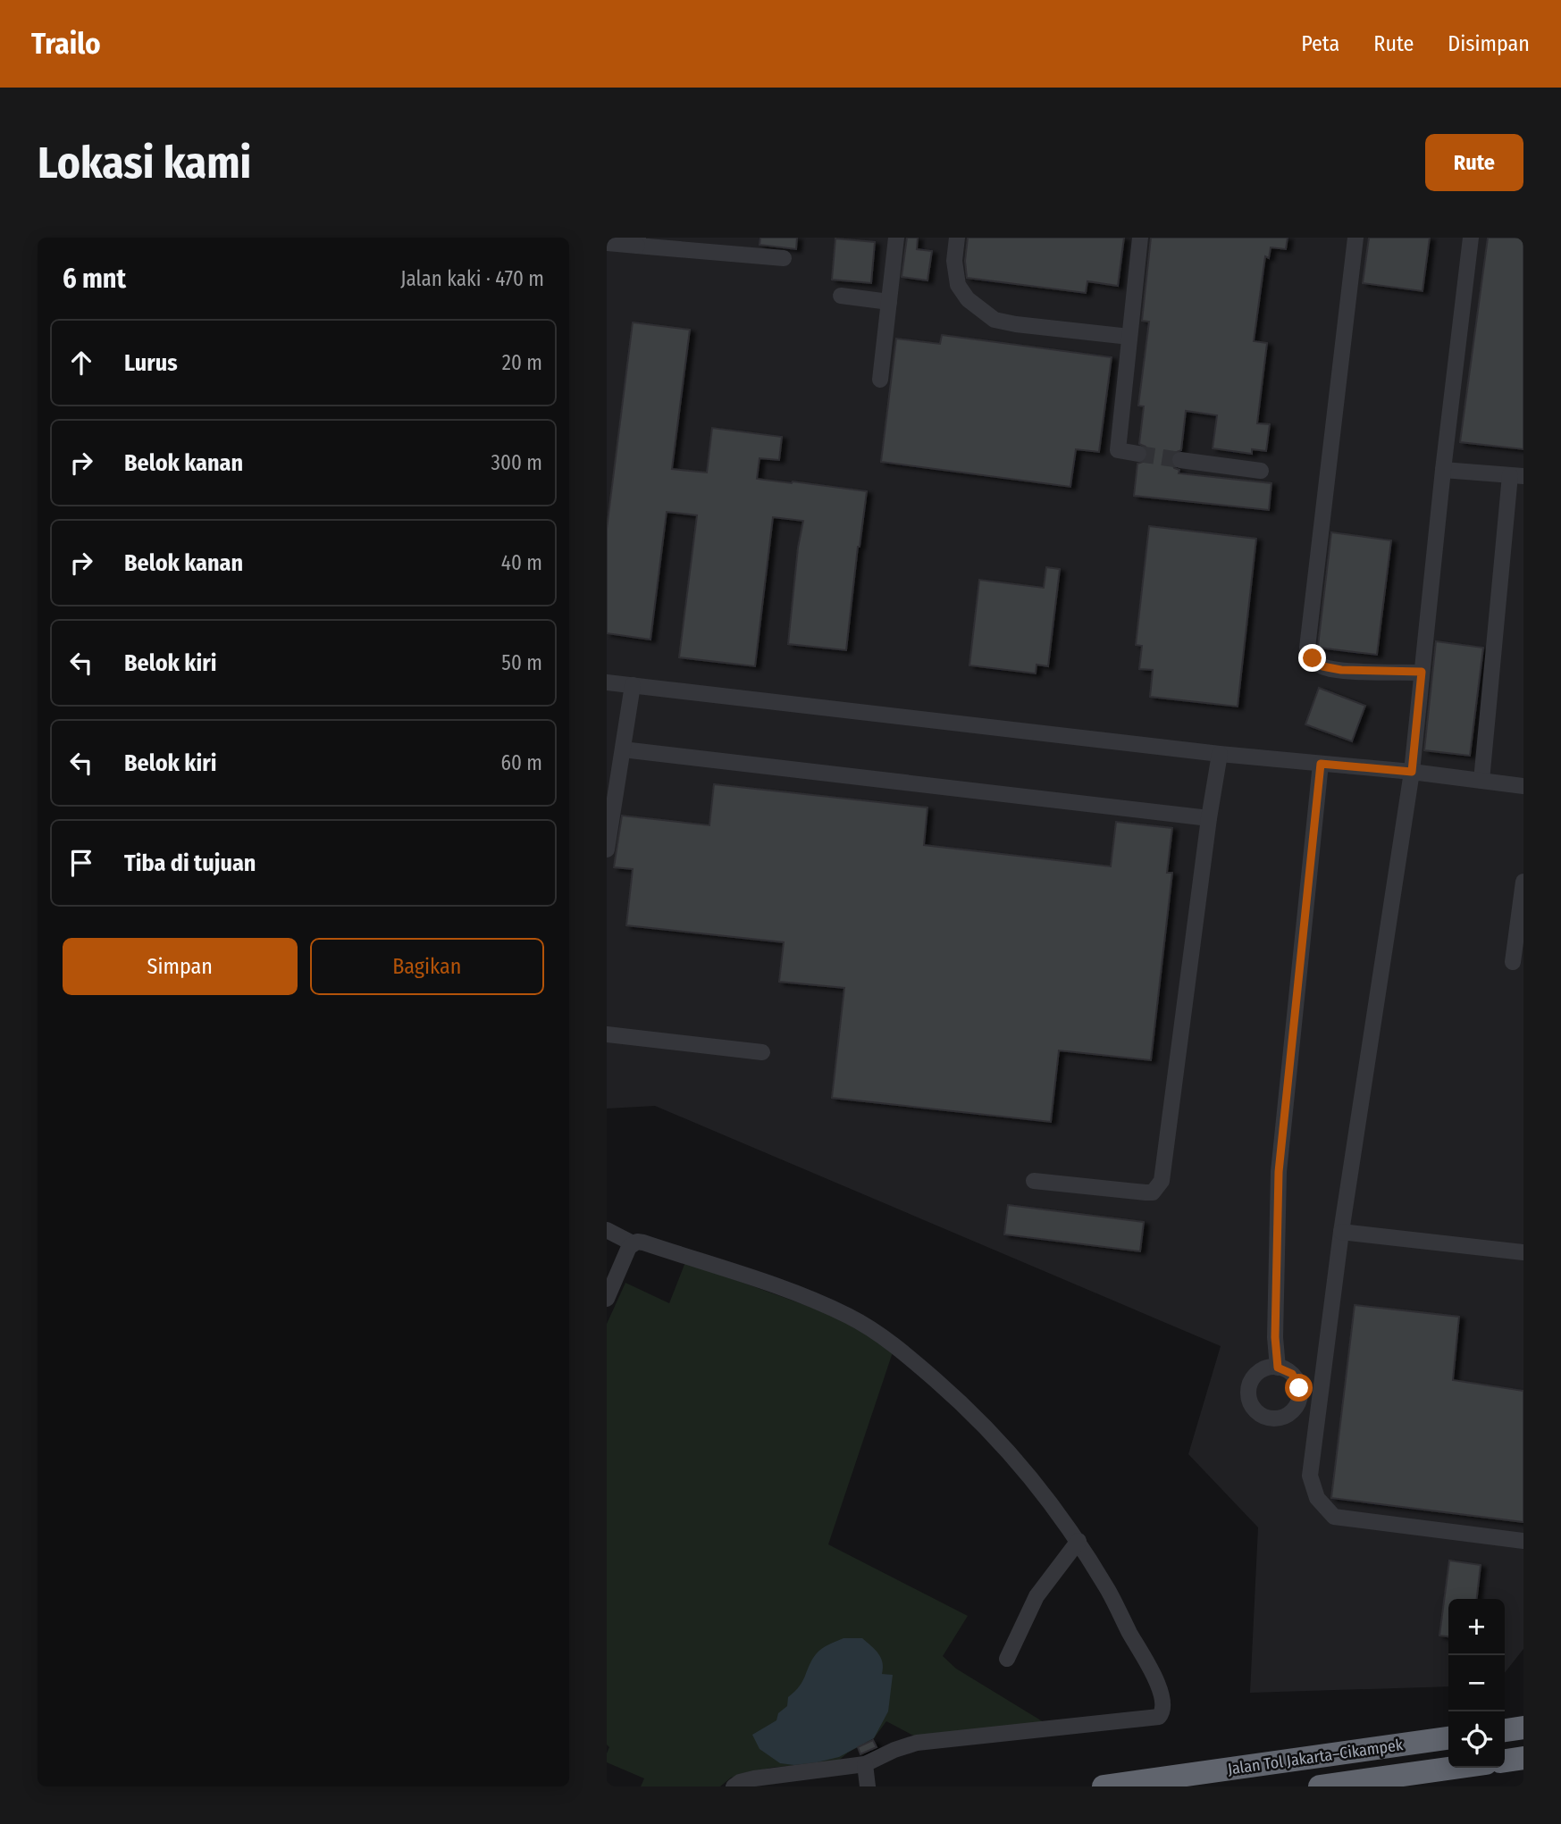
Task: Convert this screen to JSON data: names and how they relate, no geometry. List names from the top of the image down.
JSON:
{
  "streets": {
    "highway": ["Jalan Tol Jakarta–Cikampek"]
  },
  "page": {
    "header": "Trailo",
    "nav": ["Peta", "Rute", "Disimpan"],
    "buttons": [
      "Rute",
      ["Simpan", "Bagikan"]
    ],
    "title": "Lokasi kami",
    "heading": ["6 mnt", "Jalan kaki · 470 m"],
    "list": [
      ["Lurus", "20 m"],
      ["Belok kanan", "300 m"],
      ["Belok kanan", "40 m"],
      ["Belok kiri", "50 m"],
      ["Belok kiri", "60 m"],
      "Tiba di tujuan"
    ],
    "map_buttons": ["+", "−"]
  }
}
